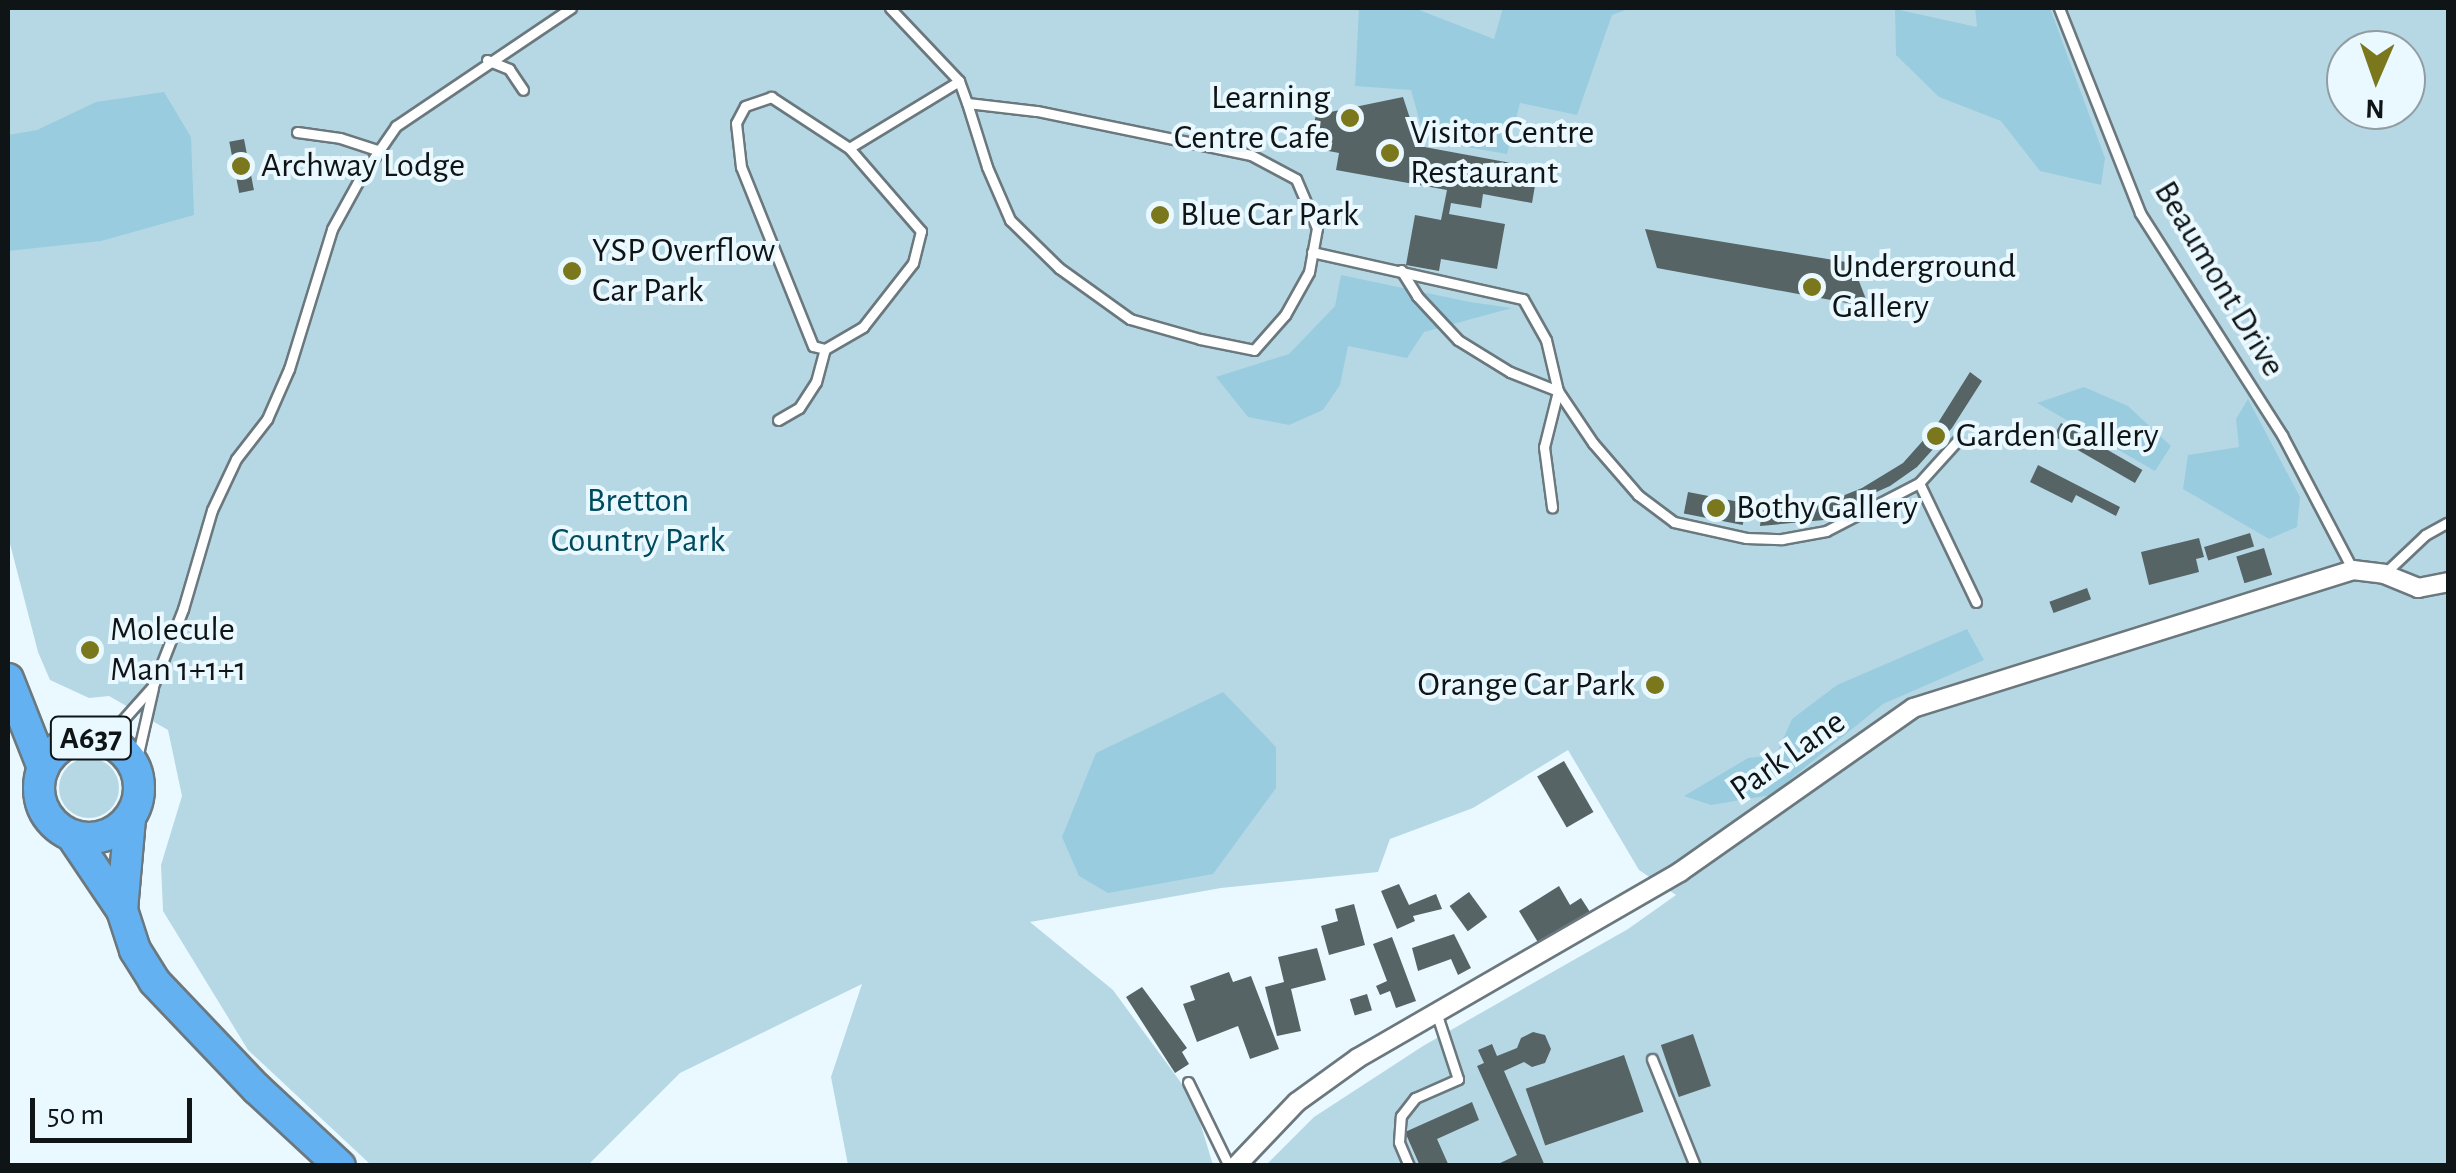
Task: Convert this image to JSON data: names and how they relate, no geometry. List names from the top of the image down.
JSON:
{
  "streets": {
    "highway": ["A637"],
    "street": ["Park Lane"],
    "lane": ["Beaumont Drive"]
  },
  "crossings": [
    ["Beaumont Drive", "Park Lane"]
  ],
  "parks": ["Bretton Country Park"],
  "places": [
    "Learning Centre Cafe",
    "Visitor Centre Restaurant",
    "Archway Lodge",
    "Blue Car Park",
    "YSP Overflow Car Park",
    "Underground Gallery",
    "Garden Gallery",
    "Bothy Gallery",
    "Molecule Man 1+1+1",
    "Orange Car Park"
  ],
  "scale_bar": "50 m",
  "north": "bottom"
}
